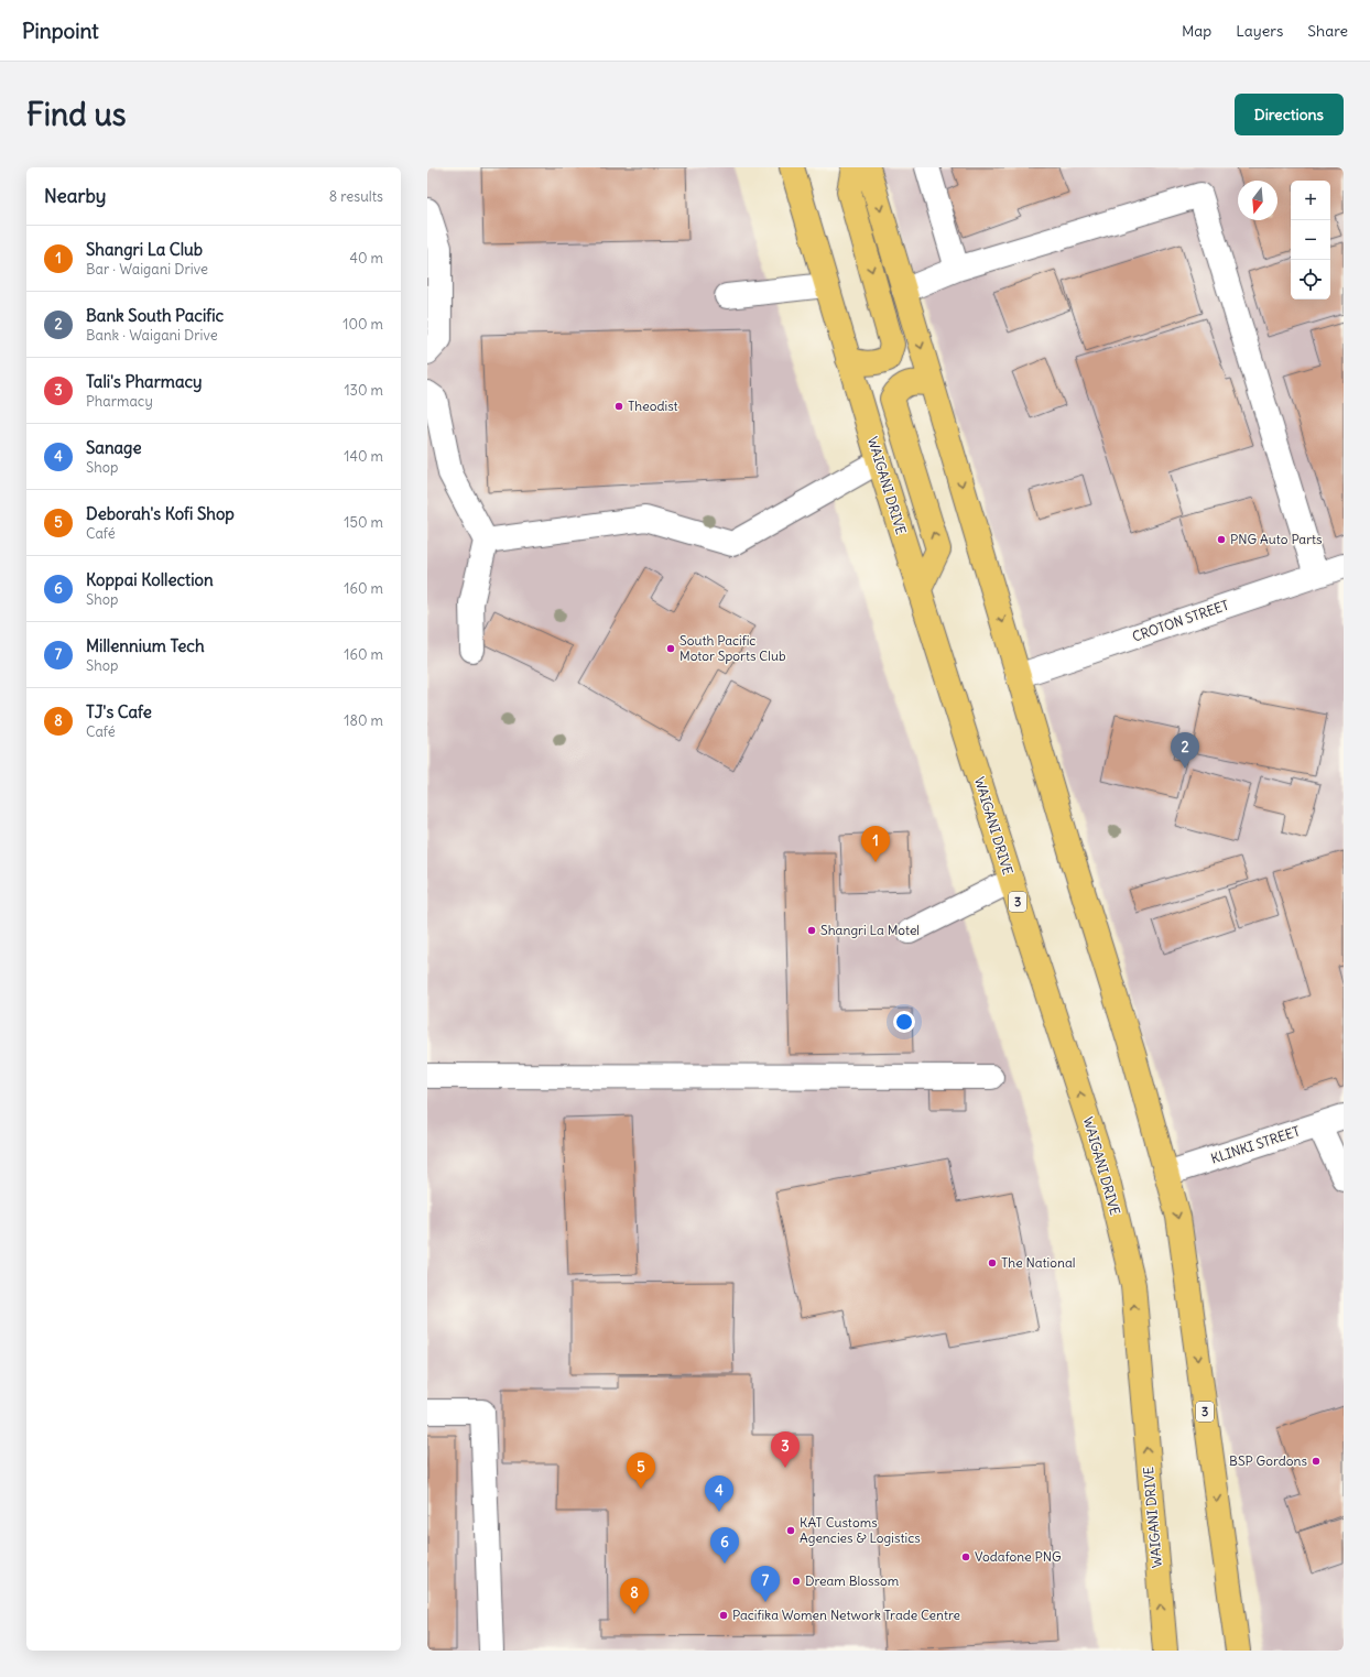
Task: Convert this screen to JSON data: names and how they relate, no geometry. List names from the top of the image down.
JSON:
{
  "streets": {
    "highway": ["WAIGANI DRIVE", "3"],
    "street": ["CROTON STREET", "KLINKI STREET"]
  },
  "crossings": [
    ["CROTON STREET", "3"],
    ["3", "KLINKI STREET"]
  ],
  "places": [
    "Theodist",
    "PNG Auto Parts",
    "South Pacific Motor Sports Club",
    "Shangri La Motel",
    "The National",
    "BSP Gordons",
    "KAT Customs Agencies & Logistics",
    "Vodafone PNG",
    "Dream Blossom",
    "Pacifika Women Network Trade Centre"
  ],
  "north": "bottom",
  "page": {
    "header": "Pinpoint",
    "nav": ["Map", "Layers", "Share"],
    "buttons": "Directions",
    "title": "Find us",
    "heading": ["Nearby", "8 results"],
    "map_buttons": ["+", "−"],
    "list": [
      {
        "mark": "1",
        "name": "Shangri La Club",
        "note": "Bar · Waigani Drive",
        "value": "40 m"
      },
      {
        "mark": "2",
        "name": "Bank South Pacific",
        "note": "Bank · Waigani Drive",
        "value": "100 m"
      },
      {
        "mark": "3",
        "name": "Tali's Pharmacy",
        "note": "Pharmacy",
        "value": "130 m"
      },
      {
        "mark": "4",
        "name": "Sanage",
        "note": "Shop",
        "value": "140 m"
      },
      {
        "mark": "5",
        "name": "Deborah's Kofi Shop",
        "note": "Café",
        "value": "150 m"
      },
      {
        "mark": "6",
        "name": "Koppai Kollection",
        "note": "Shop",
        "value": "160 m"
      },
      {
        "mark": "7",
        "name": "Millennium Tech",
        "note": "Shop",
        "value": "160 m"
      },
      {
        "mark": "8",
        "name": "TJ's Cafe",
        "note": "Café",
        "value": "180 m"
      }
    ],
    "pins": [
      "2",
      "1",
      "3",
      "5",
      "4",
      "6",
      "7",
      "8"
    ]
  }
}
